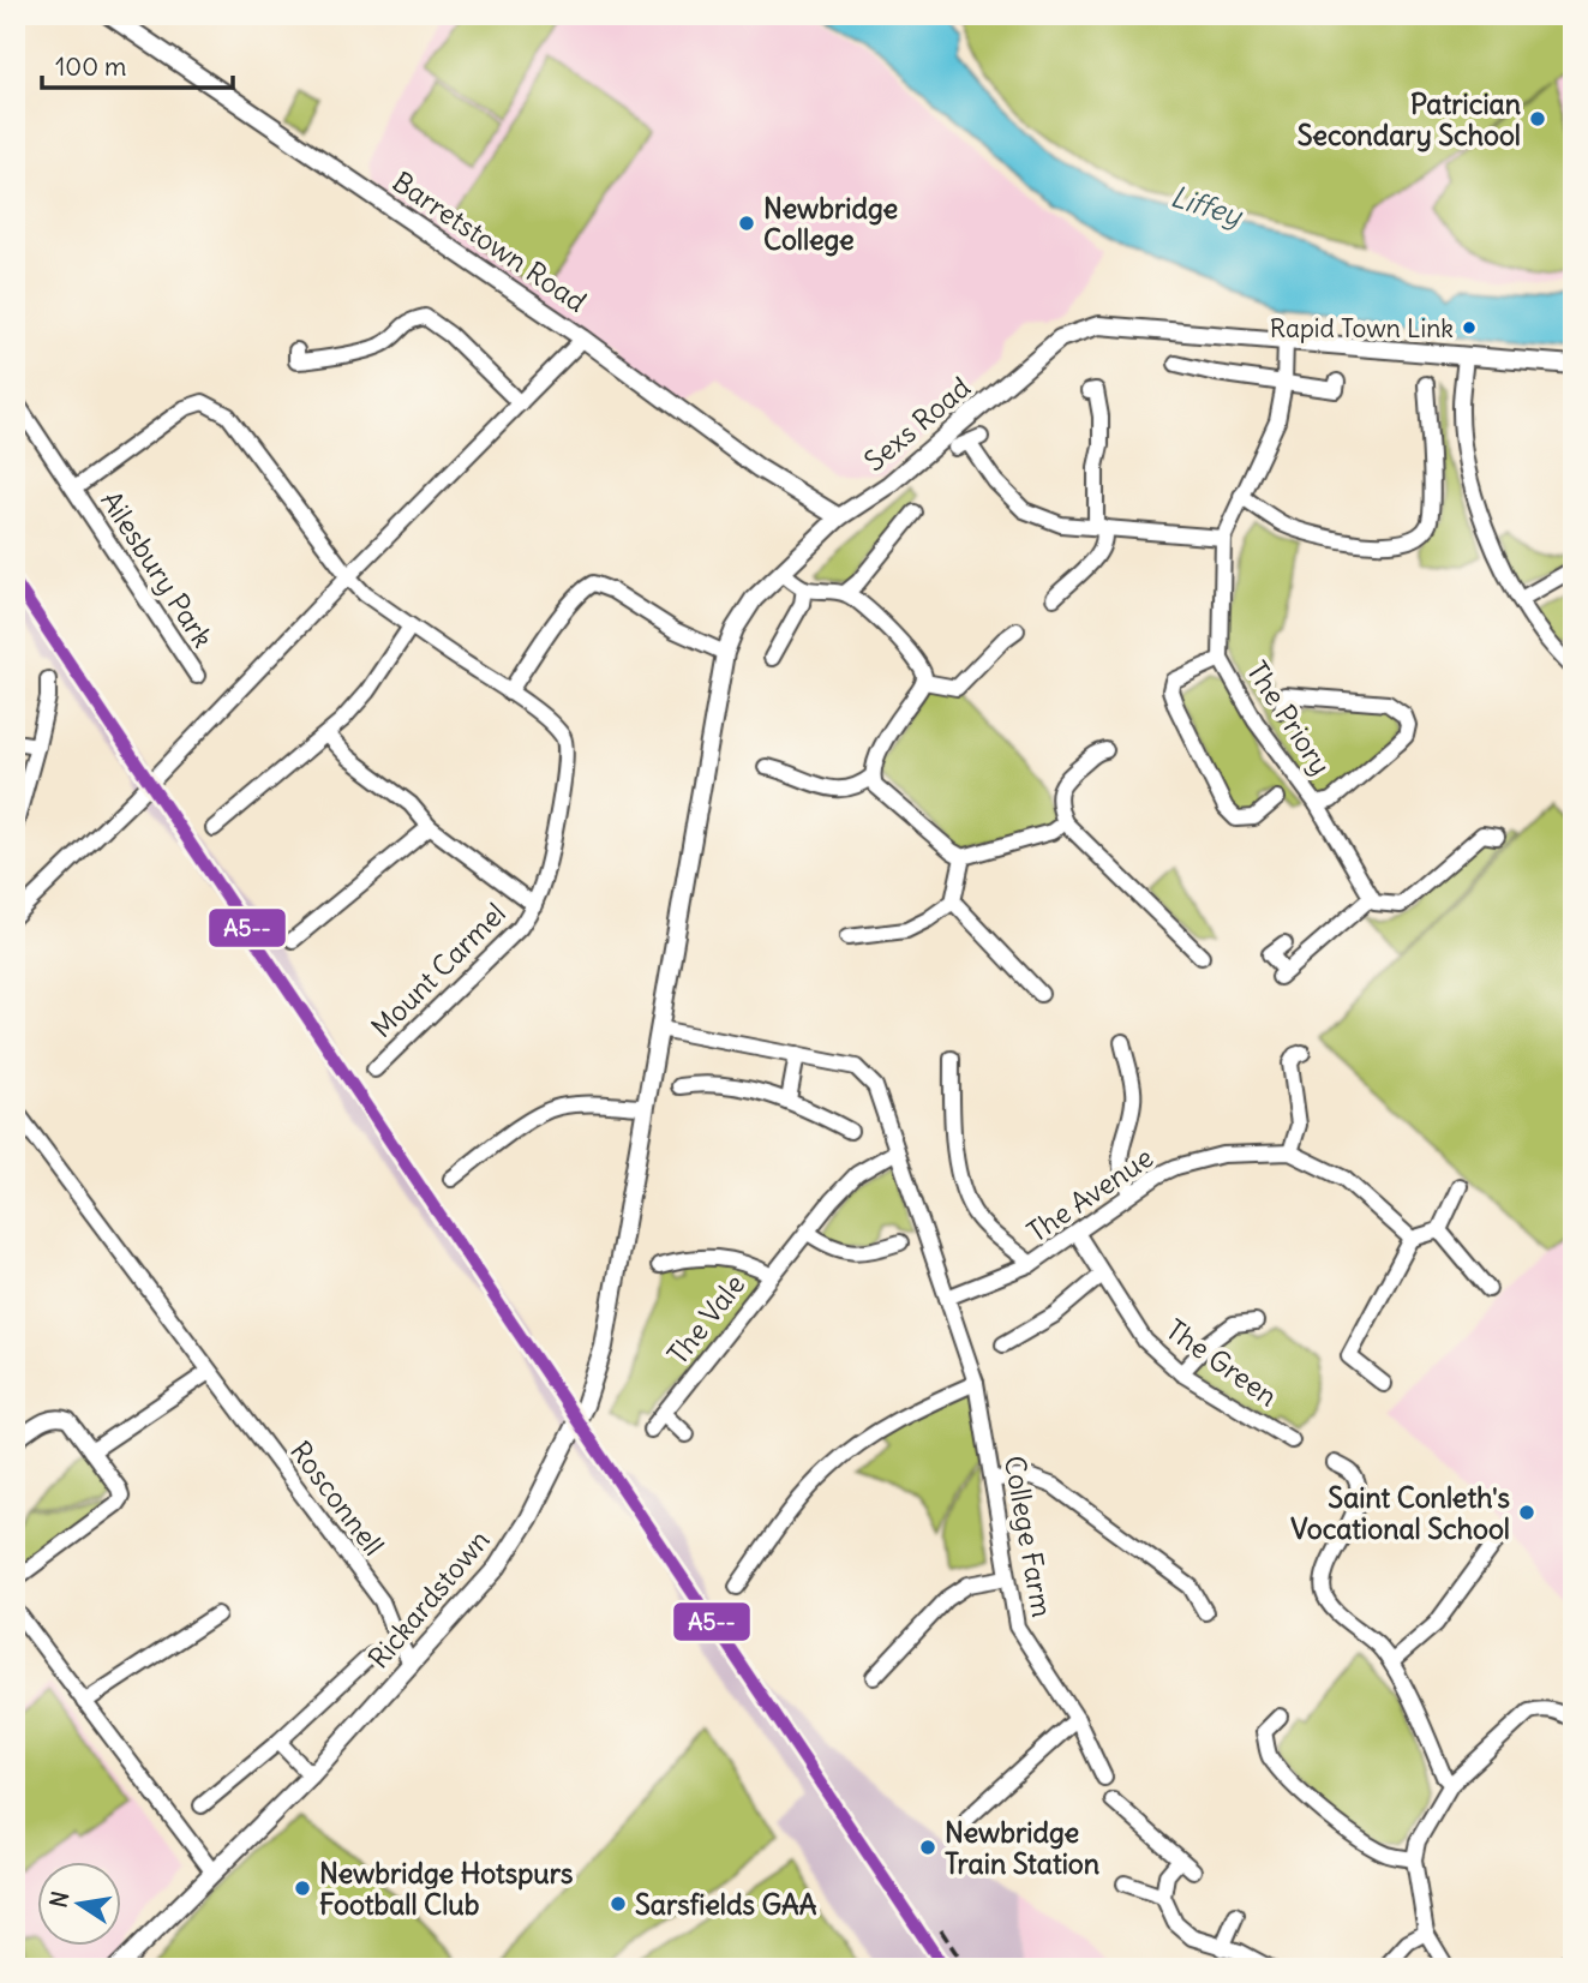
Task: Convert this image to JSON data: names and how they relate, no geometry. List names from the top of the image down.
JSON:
{
  "streets": {
    "street": [
      "Barretstown Road",
      "Sexs Road",
      "Ailesbury Park",
      "The Priory",
      "Mount Carmel",
      "The Avenue",
      "The Vale",
      "The Green",
      "Rosconnell",
      "College Farm",
      "Rickardstown"
    ]
  },
  "crossings": [
    ["Barretstown Road", "Sexs Road"],
    ["Sexs Road", "College Farm"],
    ["Sexs Road", "Rickardstown"],
    ["Ailesbury Park", "Mount Carmel"],
    ["The Avenue", "The Green"],
    ["The Avenue", "College Farm"],
    ["The Vale", "College Farm"],
    ["Rosconnell", "Rickardstown"],
    ["College Farm", "Rickardstown"]
  ],
  "water": ["Liffey"],
  "places": [
    "Patrician Secondary School",
    "Newbridge College",
    "Rapid Town Link",
    "Saint Conleth's Vocational School",
    "Newbridge Train Station",
    "Newbridge Hotspurs Football Club",
    "Sarsfields GAA"
  ],
  "lines": ["transit line A5--"],
  "scale_bar": "100 m",
  "north": "left"
}
